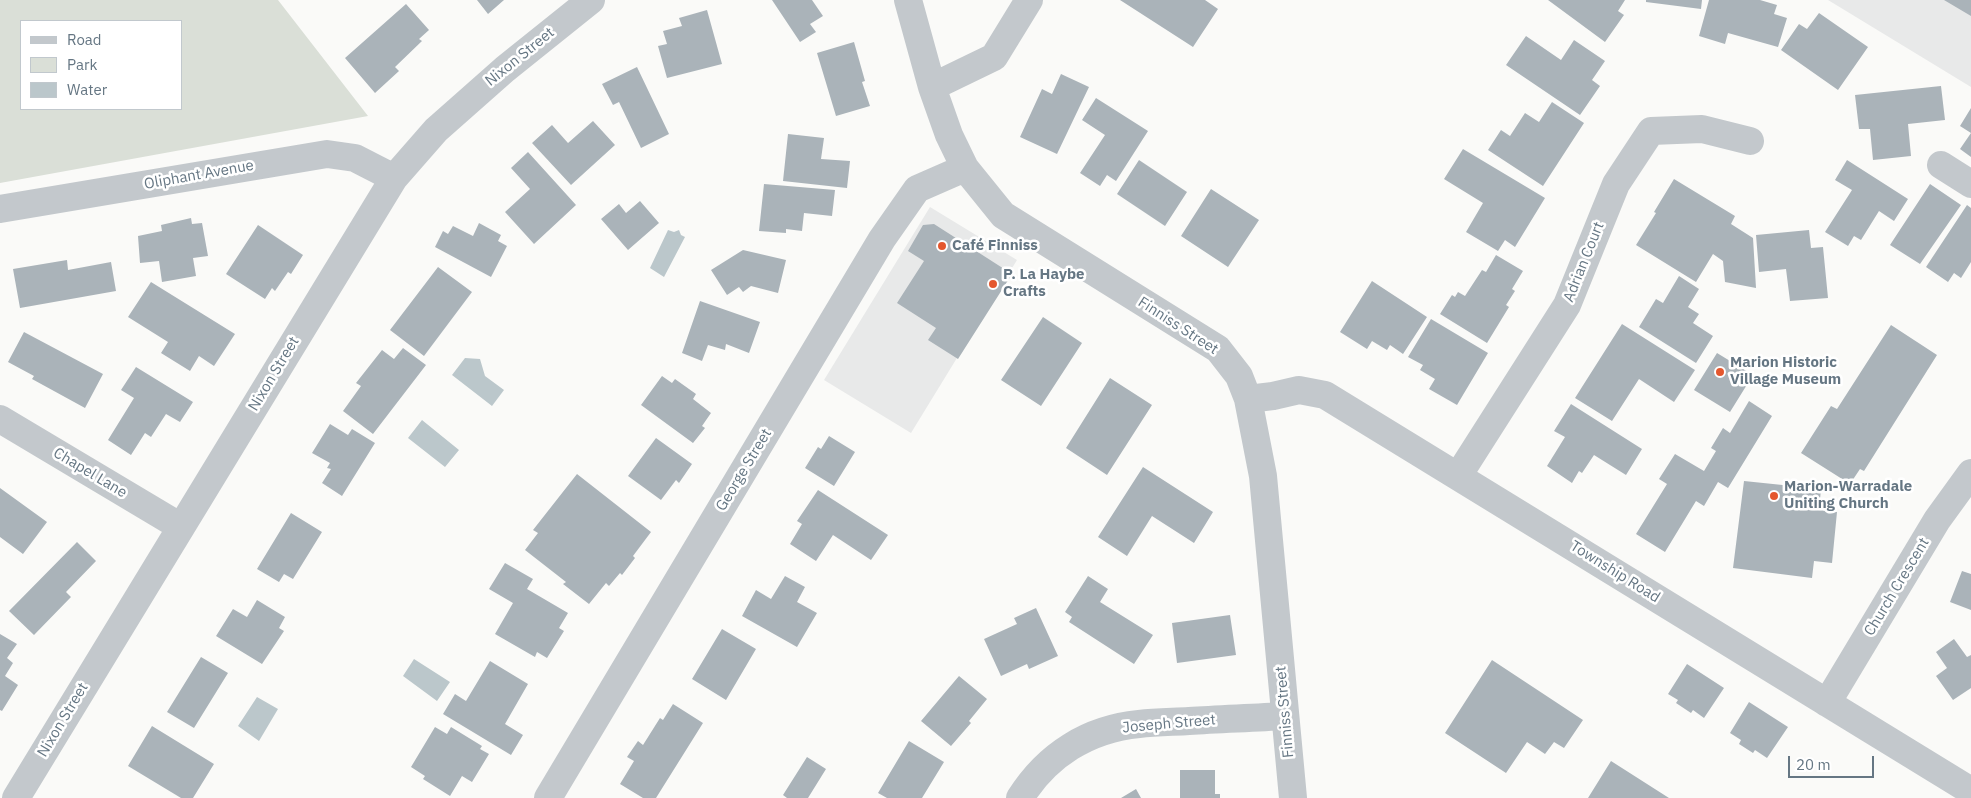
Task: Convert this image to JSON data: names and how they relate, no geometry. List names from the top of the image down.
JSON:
{
  "streets": {
    "street": [
      "Nixon Street",
      "Oliphant Avenue",
      "Adrian Court",
      "Finniss Street",
      "George Street",
      "Chapel Lane",
      "Township Road",
      "Church Crescent",
      "Joseph Street"
    ]
  },
  "crossings": [
    ["Nixon Street", "Oliphant Avenue"],
    ["Nixon Street", "Chapel Lane"],
    ["Adrian Court", "Township Road"],
    ["Finniss Street", "George Street"],
    ["Finniss Street", "Township Road"],
    ["Finniss Street", "Joseph Street"],
    ["Township Road", "Church Crescent"]
  ],
  "places": [
    "Café Finniss",
    "P. La Haybe Crafts",
    "Marion Historic Village Museum",
    "Marion-Warradale Uniting Church"
  ],
  "legend": ["Road", "Park", "Water"],
  "scale_bar": "20 m"
}
